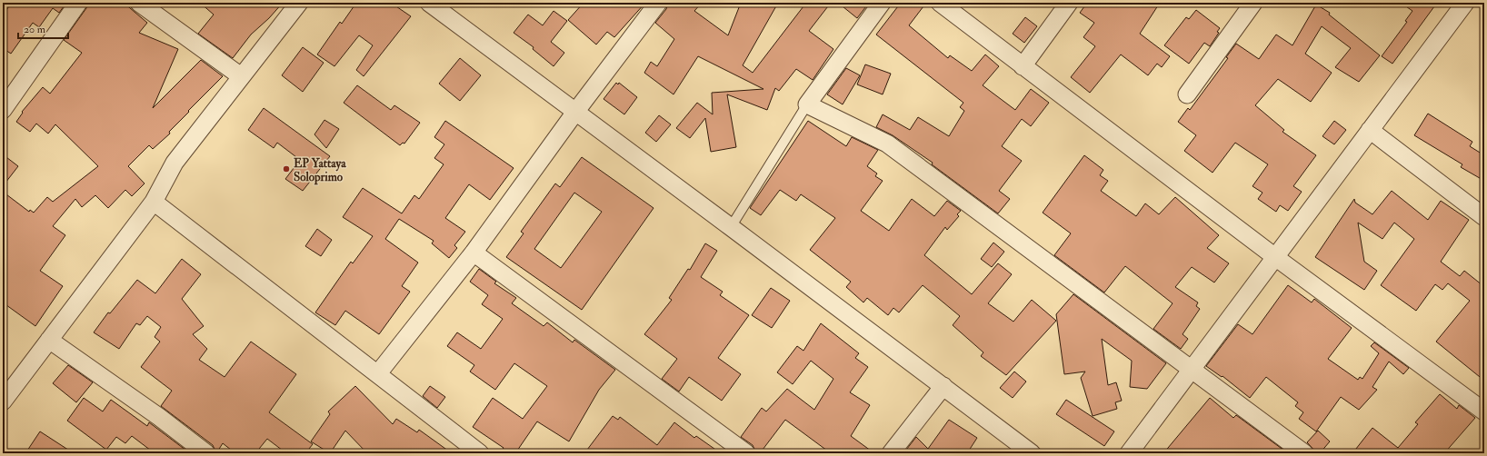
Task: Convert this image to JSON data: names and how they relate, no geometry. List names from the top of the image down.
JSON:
{
  "places": ["EP Yattaya Soloprimo"],
  "scale_bar": "20 m"
}
